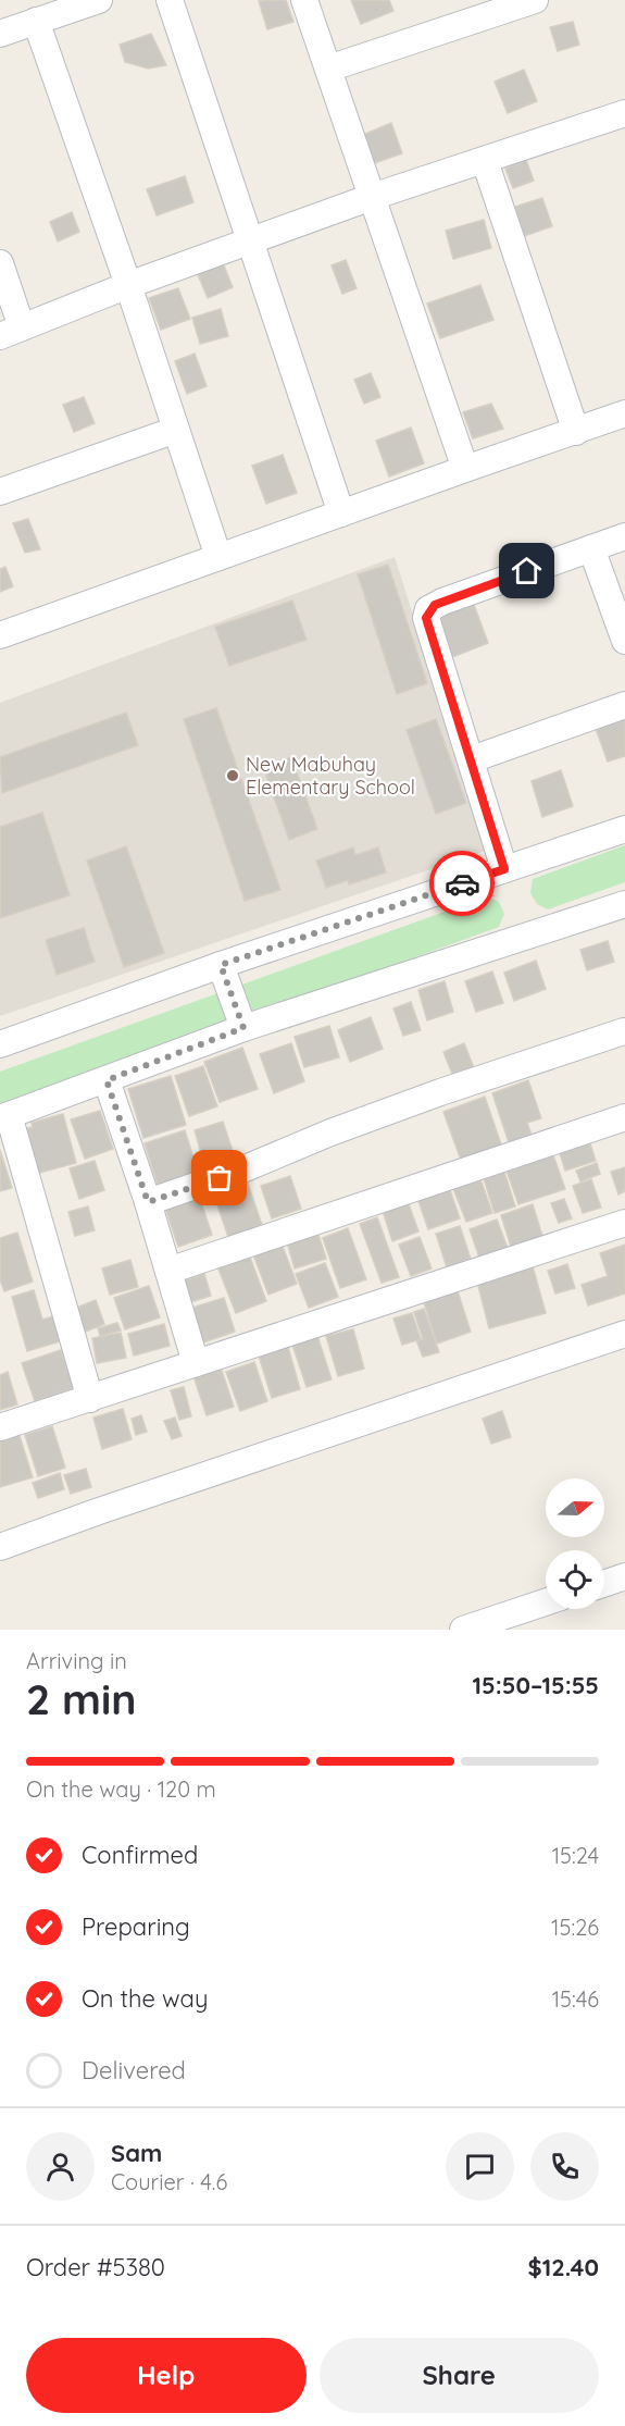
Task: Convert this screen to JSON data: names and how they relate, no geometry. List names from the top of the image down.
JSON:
{
  "places": ["New Mabuhay Elementary School"],
  "north": "right",
  "page": {
    "heading": ["2 min", "Arriving in", "15:50–15:55"],
    "panel": [
      "Sam",
      "Courier · 4.6",
      "Order #5380",
      "$12.40"
    ],
    "bar": "On the way · 120 m",
    "list": [
      ["Confirmed", "15:24"],
      ["Preparing", "15:26"],
      ["On the way", "15:46"],
      "Delivered"
    ],
    "buttons": ["Help", "Share"]
  }
}
